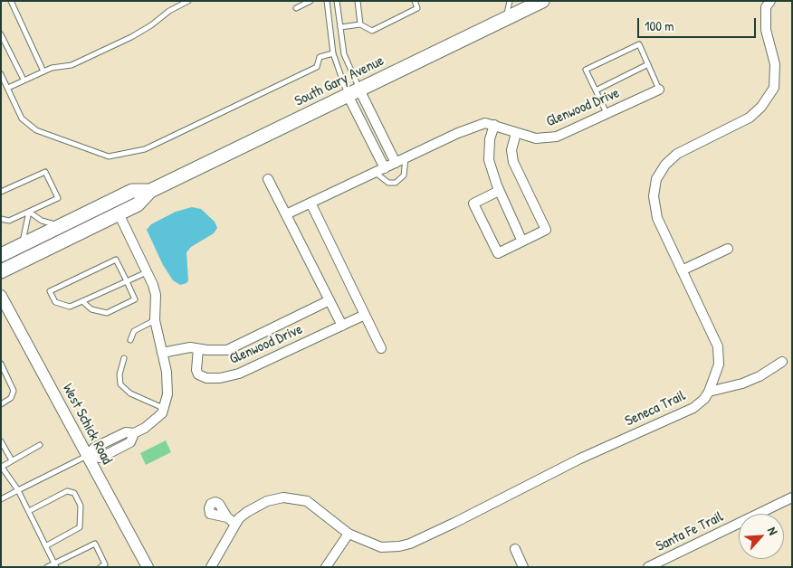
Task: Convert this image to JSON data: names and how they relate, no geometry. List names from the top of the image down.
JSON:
{
  "streets": {
    "main road": ["South Gary Avenue"],
    "street": [
      "Glenwood Drive",
      "Seneca Trail",
      "West Schick Road",
      "Santa Fe Trail"
    ]
  },
  "scale_bar": "100 m",
  "north": "top right"
}
